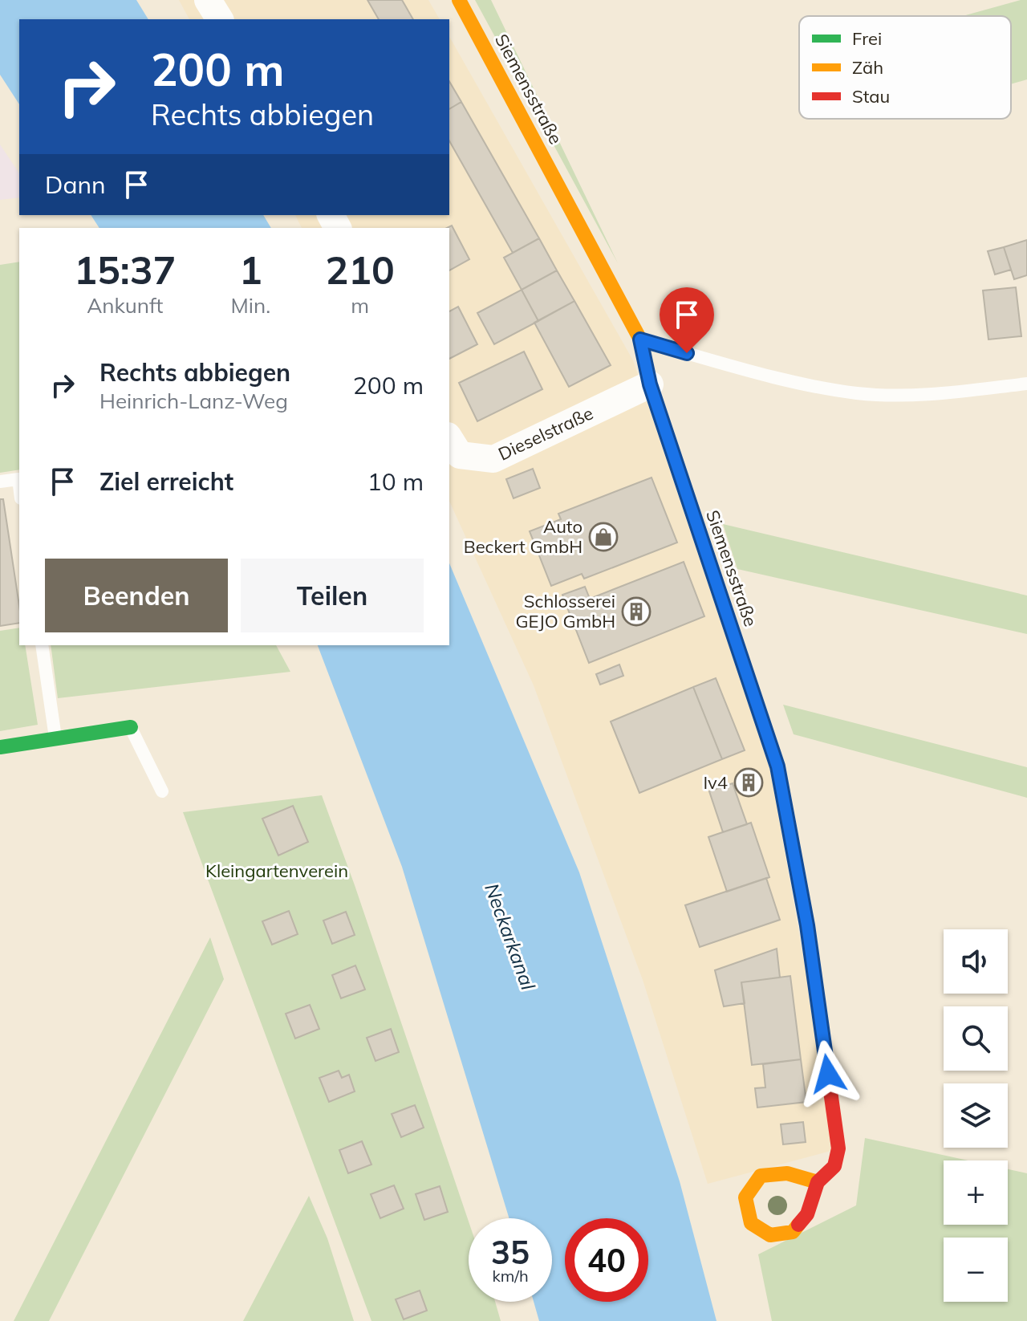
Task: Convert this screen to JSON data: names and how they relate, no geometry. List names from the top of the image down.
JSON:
{
  "streets": {
    "street": ["Siemensstraße", "Dieselstraße"]
  },
  "crossings": [
    ["Siemensstraße", "Dieselstraße"]
  ],
  "water": ["Neckarkanal"],
  "parks": ["Kleingartenverein"],
  "places": {
    "shop": ["Auto Beckert GmbH"],
    "building": ["Schlosserei GEJO GmbH", "Iv4"]
  },
  "legend": ["Frei", "Zäh", "Stau"],
  "page": {
    "turn": ["200 m", "Rechts abbiegen"],
    "then": "Dann",
    "eta": [
      "15:37",
      "Ankunft",
      "1",
      "Min.",
      "210",
      "m"
    ],
    "list": [
      {
        "name": "Rechts abbiegen",
        "note": "Heinrich-Lanz-Weg",
        "value": "200 m"
      },
      {
        "name": "Ziel erreicht",
        "value": "10 m"
      }
    ],
    "buttons": ["Beenden", "Teilen"],
    "map_buttons": ["+", "−"],
    "speed": "35 km/h",
    "limit": "40"
  }
}
